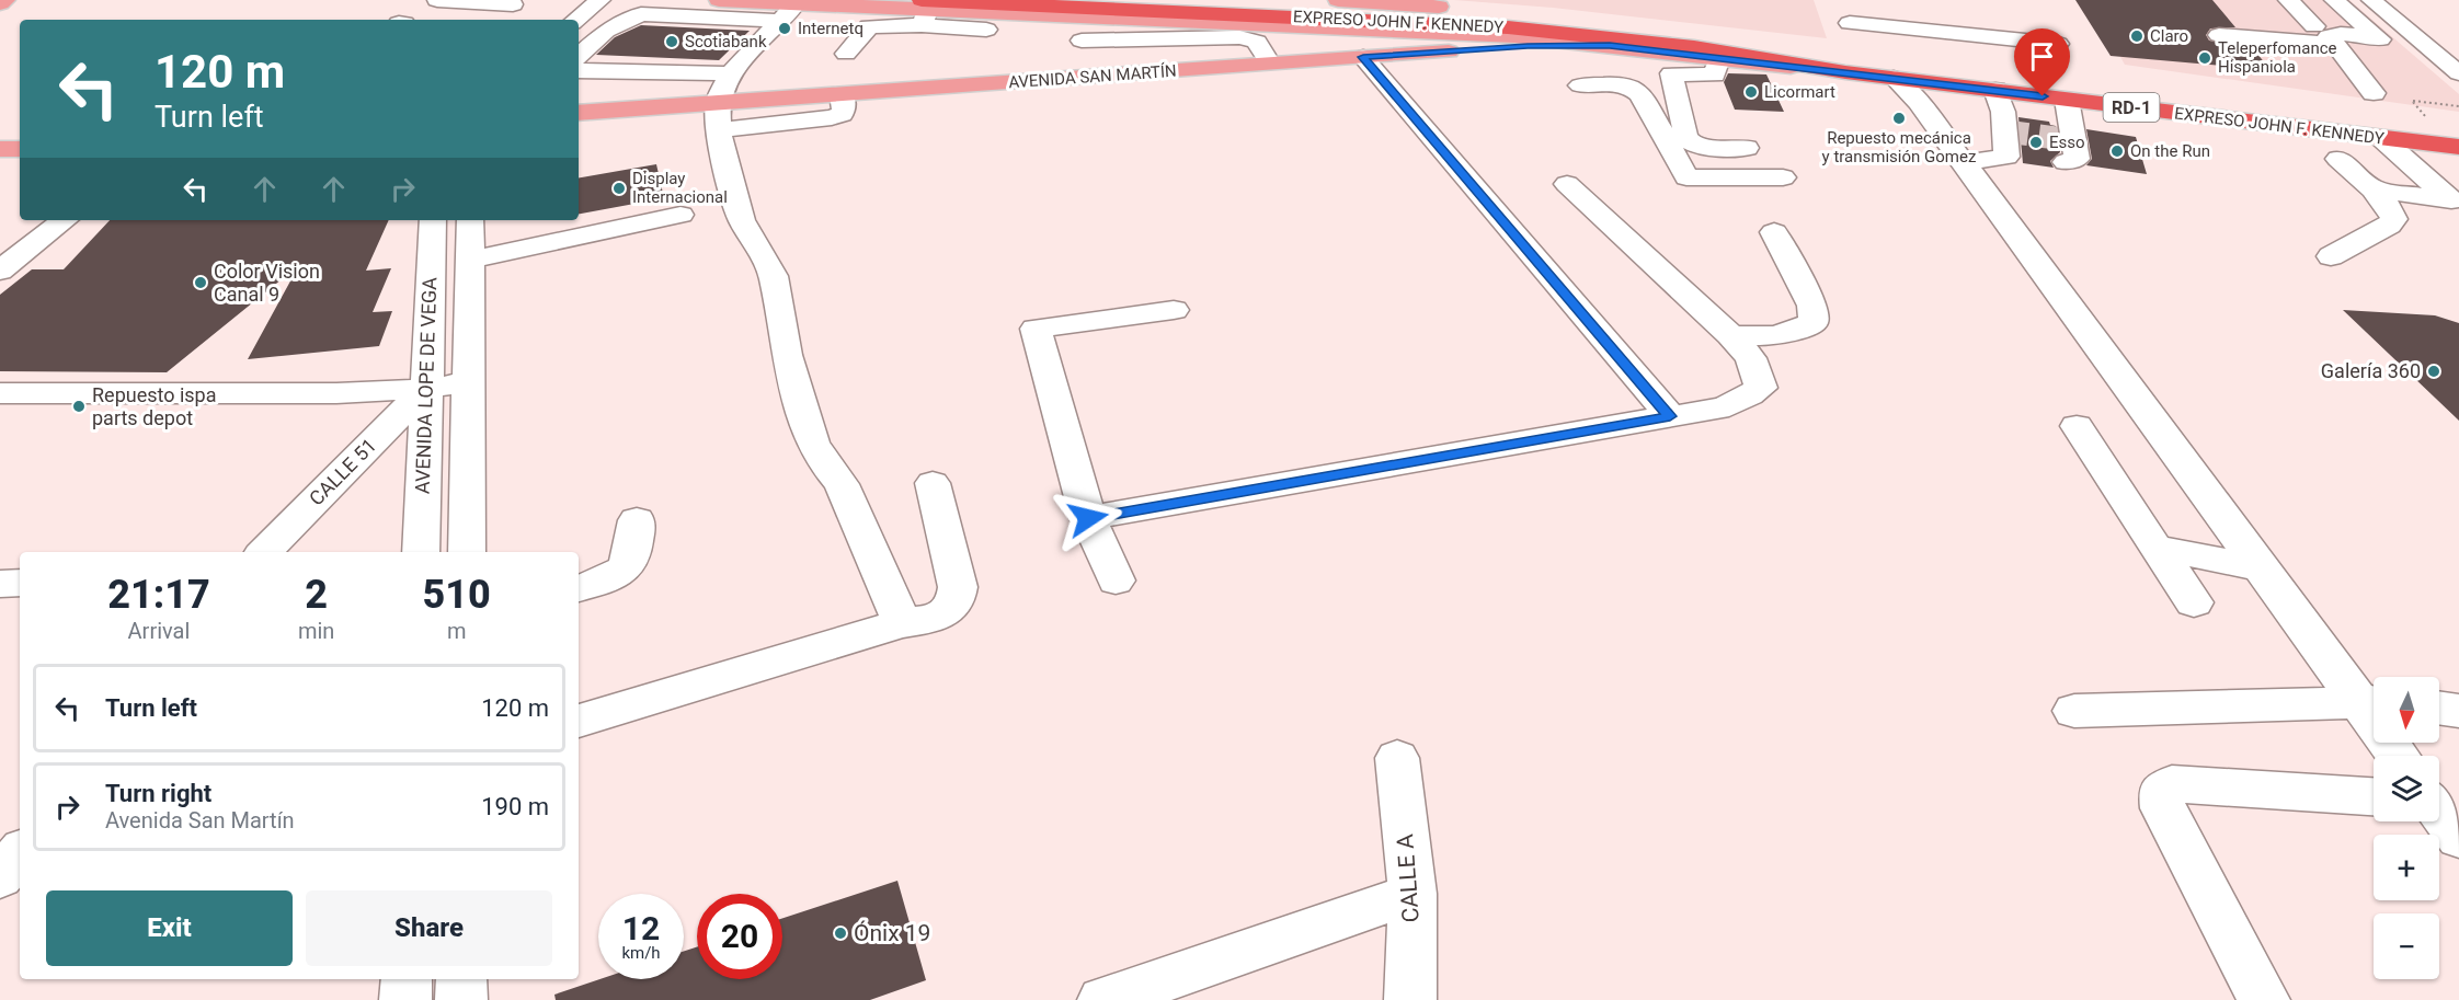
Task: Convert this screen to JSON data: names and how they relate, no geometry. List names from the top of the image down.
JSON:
{
  "streets": {
    "highway": ["EXPRESO JOHN F. KENNEDY", "RD-1"],
    "main road": ["AVENIDA SAN MARTÍN"],
    "street": ["AVENIDA LOPE DE VEGA", "CALLE 51", "CALLE A"]
  },
  "crossings": [
    ["EXPRESO JOHN F. KENNEDY", "RD-1"],
    ["AVENIDA SAN MARTÍN", "RD-1"],
    ["AVENIDA LOPE DE VEGA", "CALLE 51"]
  ],
  "places": [
    "Internetq",
    "Claro",
    "Scotiabank",
    "Teleperfomance Hispaniola",
    "Licormart",
    "Repuesto mecánica y transmisión Gomez",
    "Esso",
    "On the Run",
    "Display Internacional",
    "Color Vision Canal 9",
    "Galería 360",
    "Repuesto ispa parts depot",
    "Ónix 19"
  ],
  "north": "bottom",
  "page": {
    "turn": ["120 m", "Turn left"],
    "eta": [
      "21:17",
      "Arrival",
      "2",
      "min",
      "510",
      "m"
    ],
    "list": [
      {
        "name": "Turn left",
        "value": "120 m"
      },
      {
        "name": "Turn right",
        "note": "Avenida San Martín",
        "value": "190 m"
      }
    ],
    "map_buttons": ["+", "−"],
    "buttons": ["Exit", "Share"],
    "speed": "12 km/h",
    "limit": "20"
  }
}
